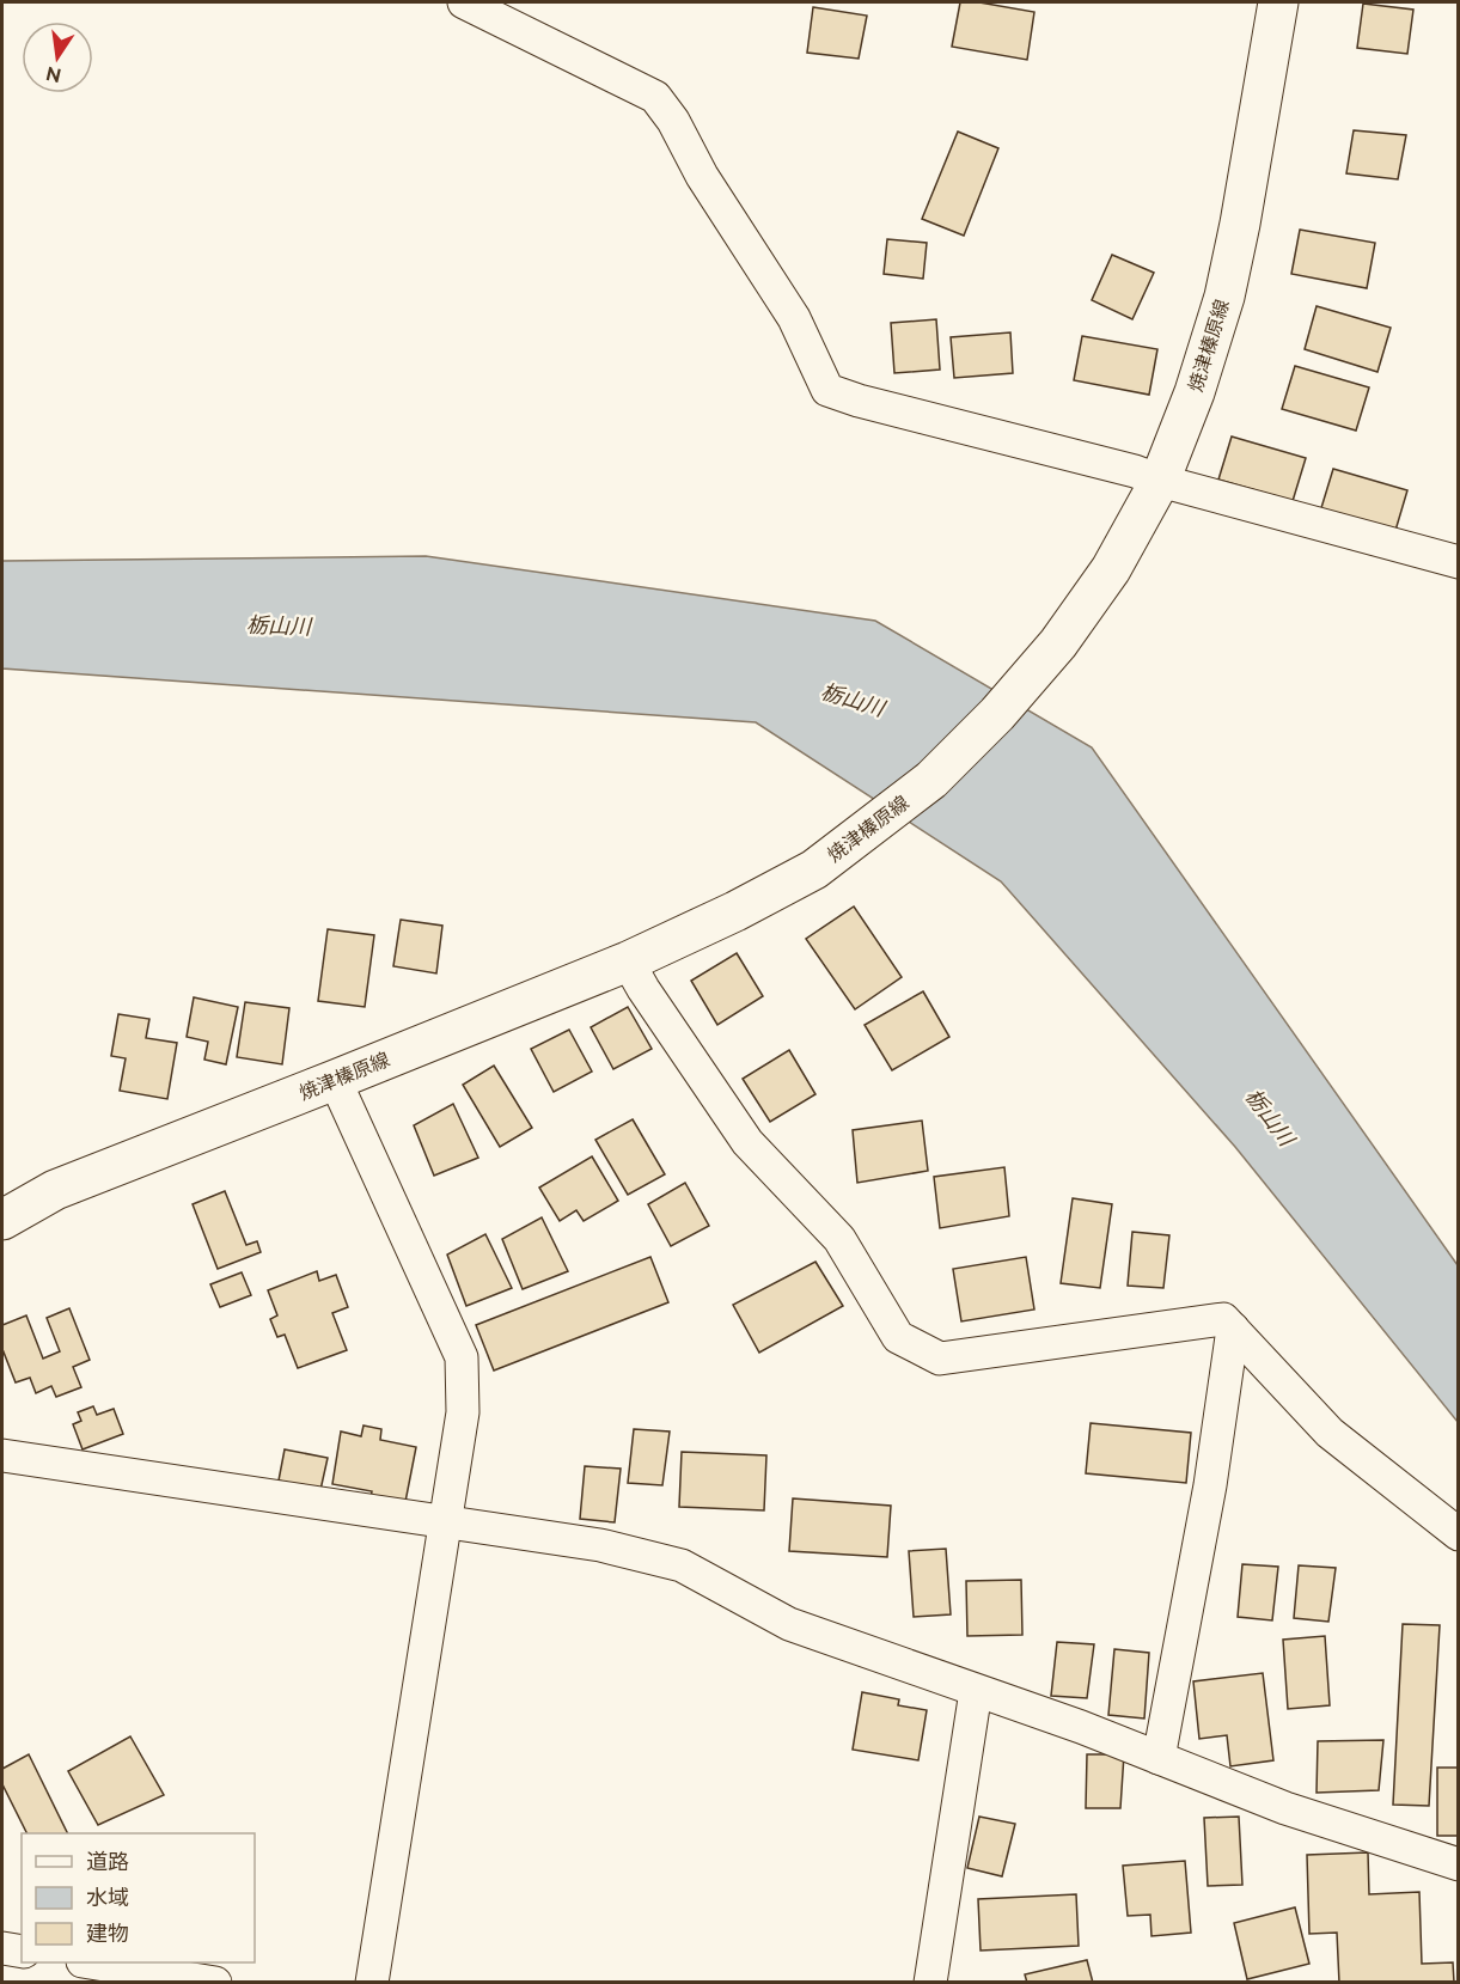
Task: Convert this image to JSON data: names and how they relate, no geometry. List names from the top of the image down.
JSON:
{
  "streets": {
    "main road": ["焼津榛原線"]
  },
  "water": ["栃山川"],
  "legend": ["道路", "水域", "建物"],
  "north": "bottom"
}
